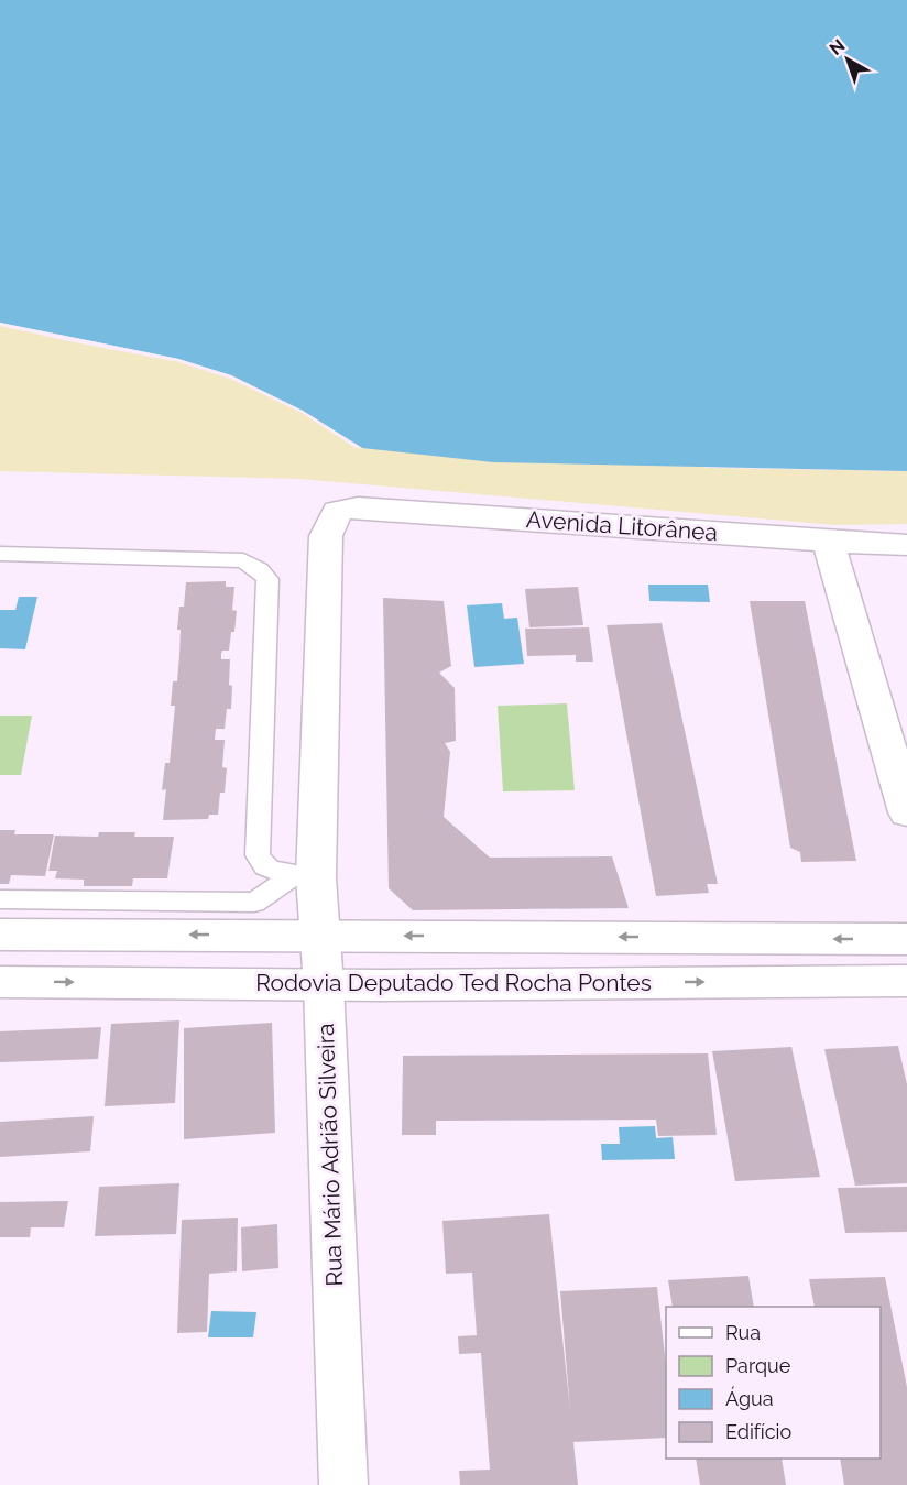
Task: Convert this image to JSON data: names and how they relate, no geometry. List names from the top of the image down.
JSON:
{
  "streets": {
    "street": ["Avenida Litorânea", "Rodovia Deputado Ted Rocha Pontes", "Rua Mário Adrião Silveira"]
  },
  "crossings": [
    ["Avenida Litorânea", "Rua Mário Adrião Silveira"],
    ["Rodovia Deputado Ted Rocha Pontes", "Rua Mário Adrião Silveira"]
  ],
  "legend": [
    "Rua",
    "Parque",
    "Água",
    "Edifício"
  ],
  "north": "top left"
}
